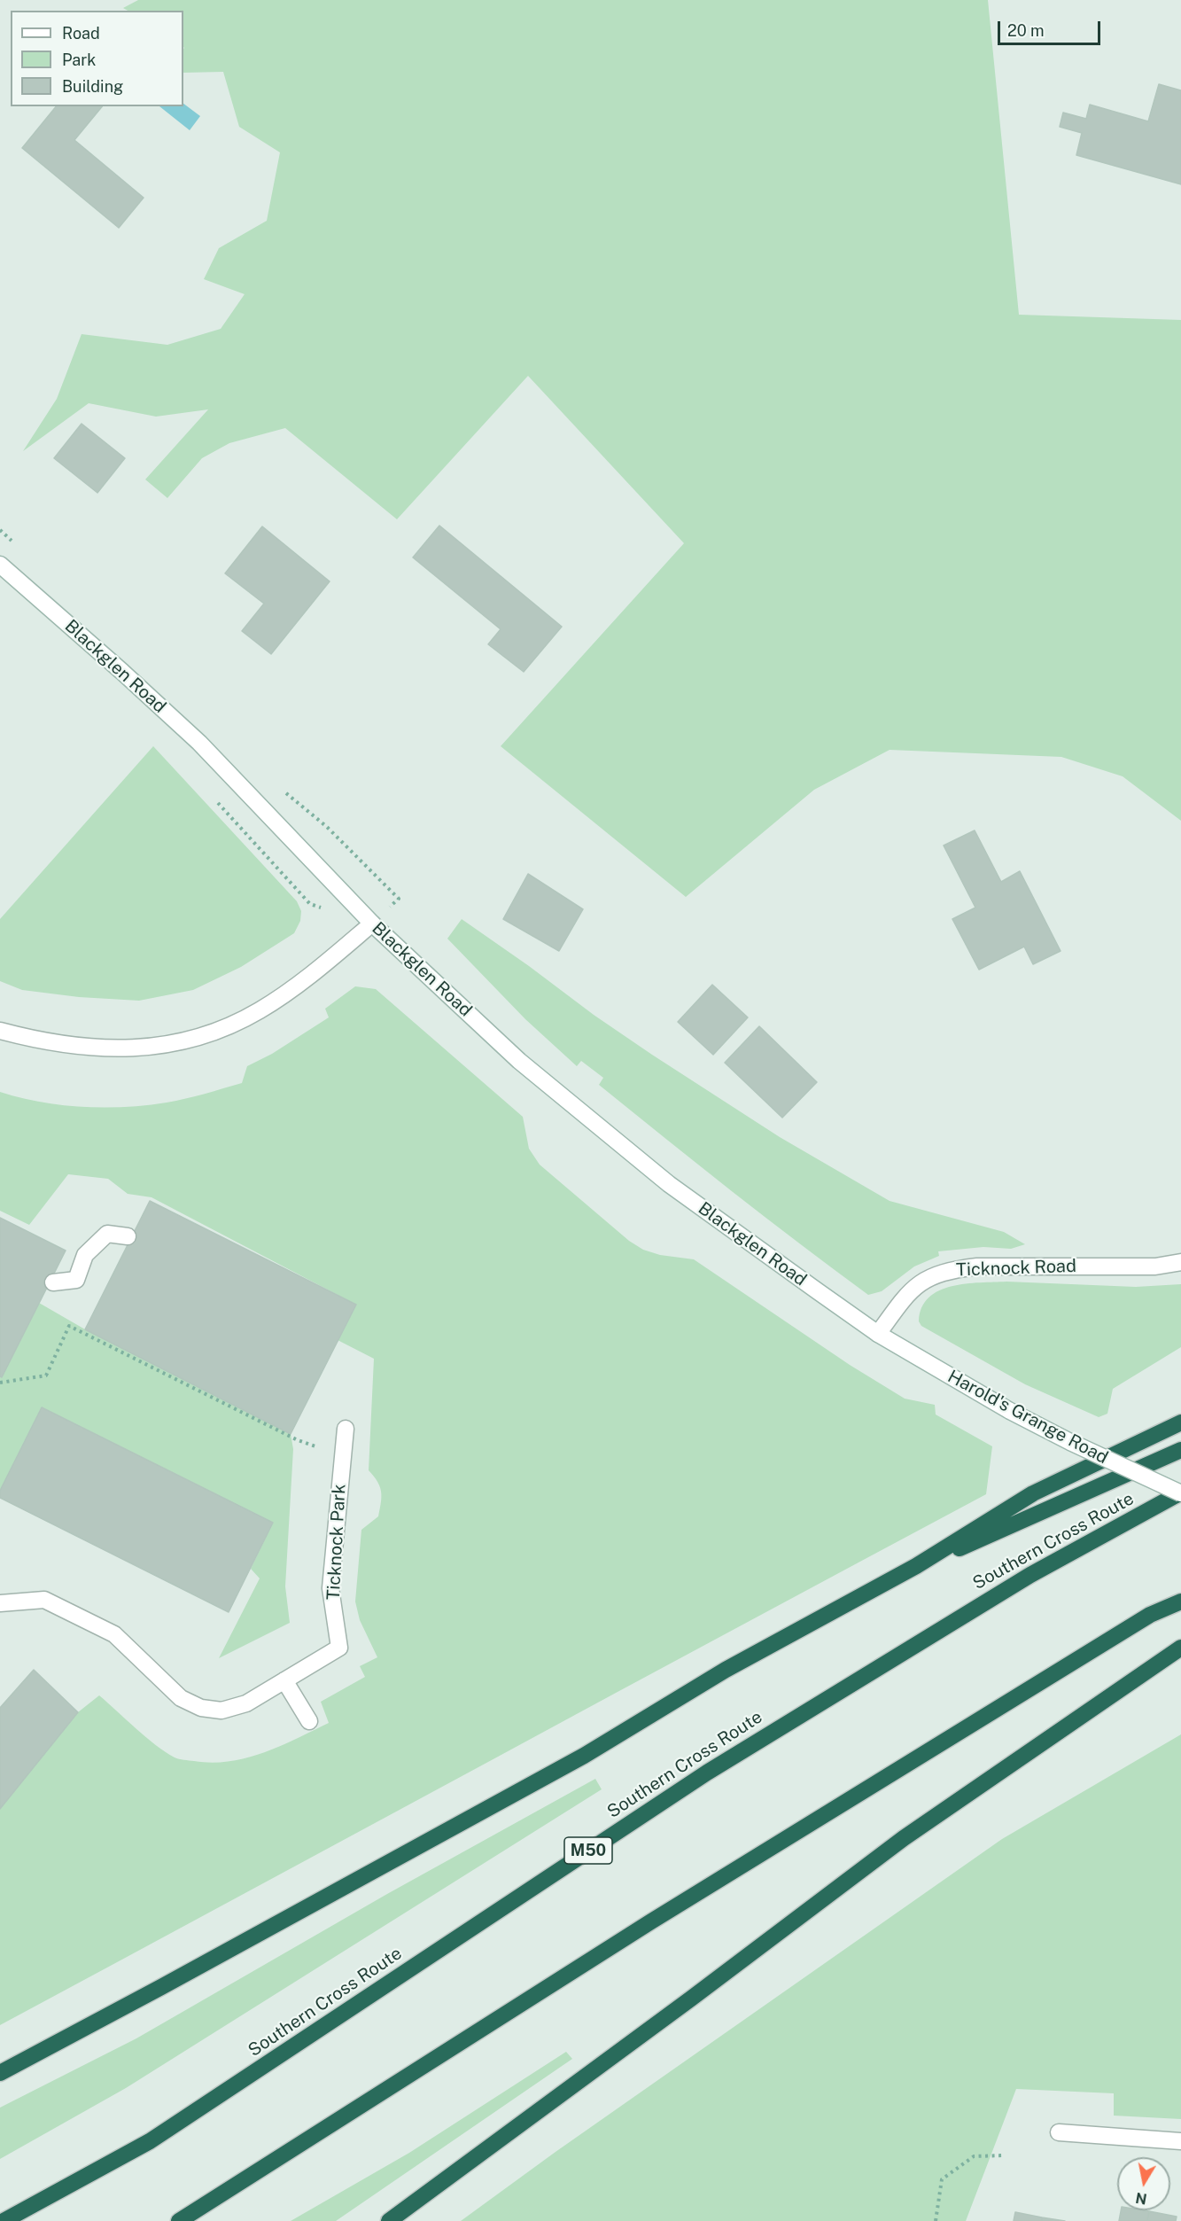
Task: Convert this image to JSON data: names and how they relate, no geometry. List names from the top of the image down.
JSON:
{
  "streets": {
    "highway": ["Southern Cross Route", "M50"],
    "street": [
      "Blackglen Road",
      "Ticknock Road",
      "Harold's Grange Road",
      "Ticknock Park"
    ]
  },
  "crossings": [
    ["Blackglen Road", "Ticknock Road"],
    ["Blackglen Road", "Harold's Grange Road"],
    ["Ticknock Road", "Harold's Grange Road"],
    ["Harold's Grange Road", "Southern Cross Route"]
  ],
  "legend": ["Road", "Park", "Building"],
  "scale_bar": "20 m",
  "north": "bottom"
}
